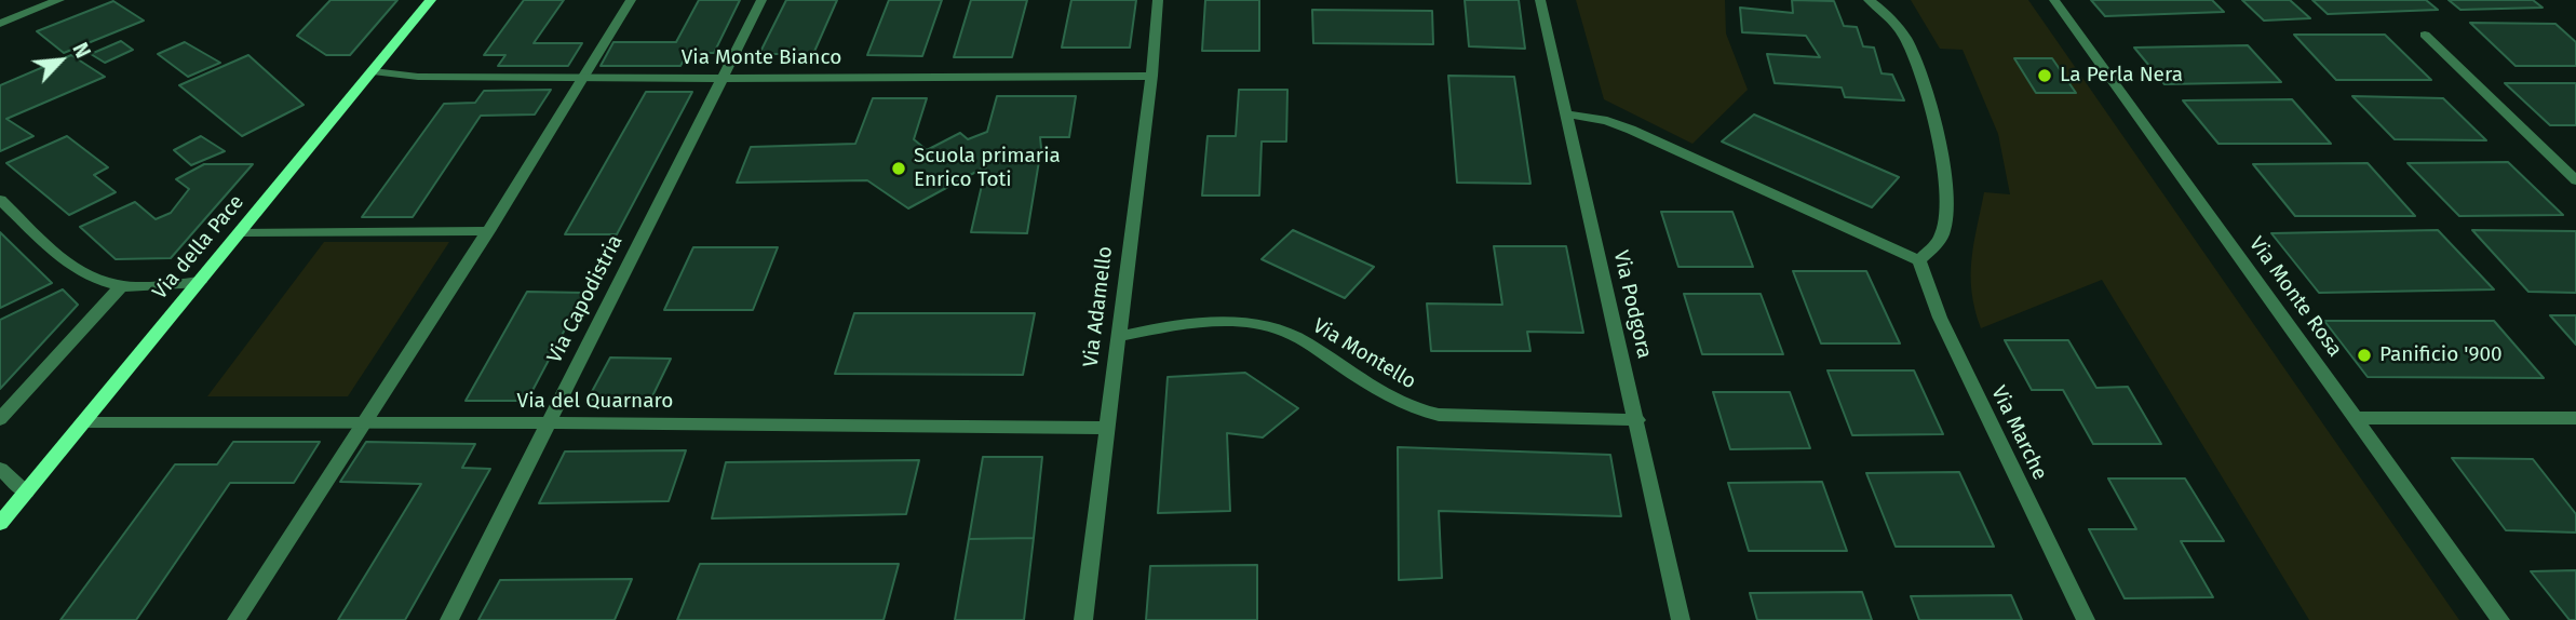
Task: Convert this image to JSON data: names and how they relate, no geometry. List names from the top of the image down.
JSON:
{
  "streets": {
    "main road": ["Via della Pace"],
    "street": [
      "Via Monte Bianco",
      "Via Monte Rosa",
      "Via Capodistria",
      "Via Podgora",
      "Via Adamello",
      "Via Montello",
      "Via del Quarnaro",
      "Via Marche"
    ]
  },
  "crossings": [
    ["Via Monte Bianco", "Via della Pace"],
    ["Via Monte Bianco", "Via Capodistria"],
    ["Via Monte Bianco", "Via Adamello"],
    ["Via della Pace", "Via del Quarnaro"],
    ["Via Capodistria", "Via del Quarnaro"],
    ["Via Podgora", "Via Montello"],
    ["Via Adamello", "Via Montello"],
    ["Via Adamello", "Via del Quarnaro"]
  ],
  "places": ["La Perla Nera", "Scuola primaria Enrico Toti", "Panificio '900"],
  "north": "top right"
}
